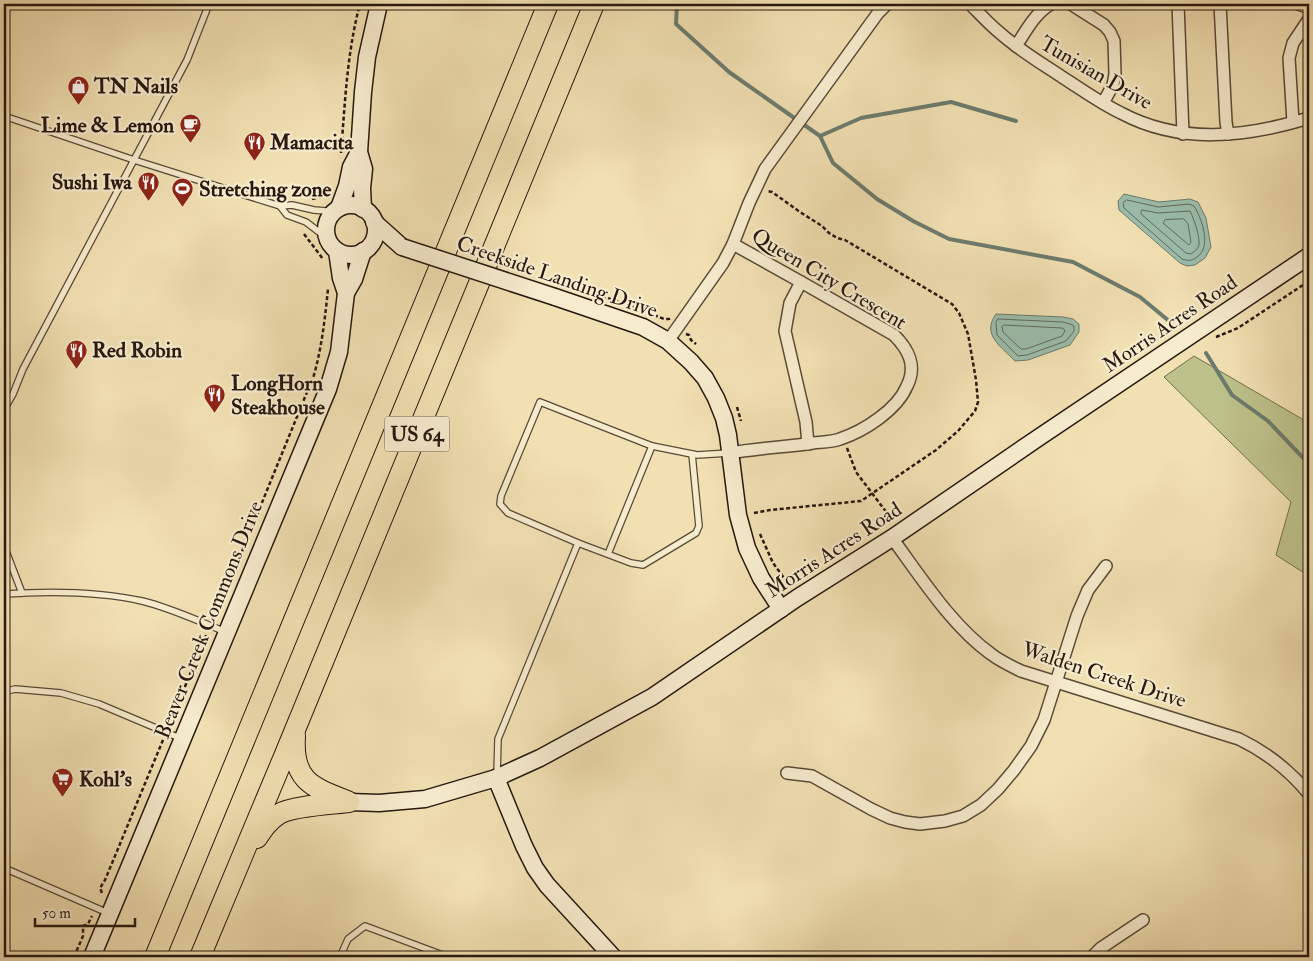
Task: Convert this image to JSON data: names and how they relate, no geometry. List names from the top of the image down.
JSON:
{
  "streets": {
    "highway": ["US 64"],
    "street": [
      "Tunisian Drive",
      "Creekside Landing Drive",
      "Queen City Crescent",
      "Morris Acres Road",
      "Beaver Creek Commons Drive",
      "Walden Creek Drive"
    ]
  },
  "crossings": [
    ["Creekside Landing Drive", "Queen City Crescent"],
    ["Creekside Landing Drive", "Morris Acres Road"],
    ["Creekside Landing Drive", "Beaver Creek Commons Drive"],
    ["Morris Acres Road", "Walden Creek Drive"]
  ],
  "places": {
    "shop": ["TN Nails"],
    "cafe": ["Lime & Lemon"],
    "restaurant": [
      "Mamacita",
      "Sushi Iwa",
      "Red Robin",
      "LongHorn Steakhouse"
    ],
    "sports": ["Stretching zone"],
    "supermarket": ["Kohl's"]
  },
  "scale_bar": "50 m"
}
